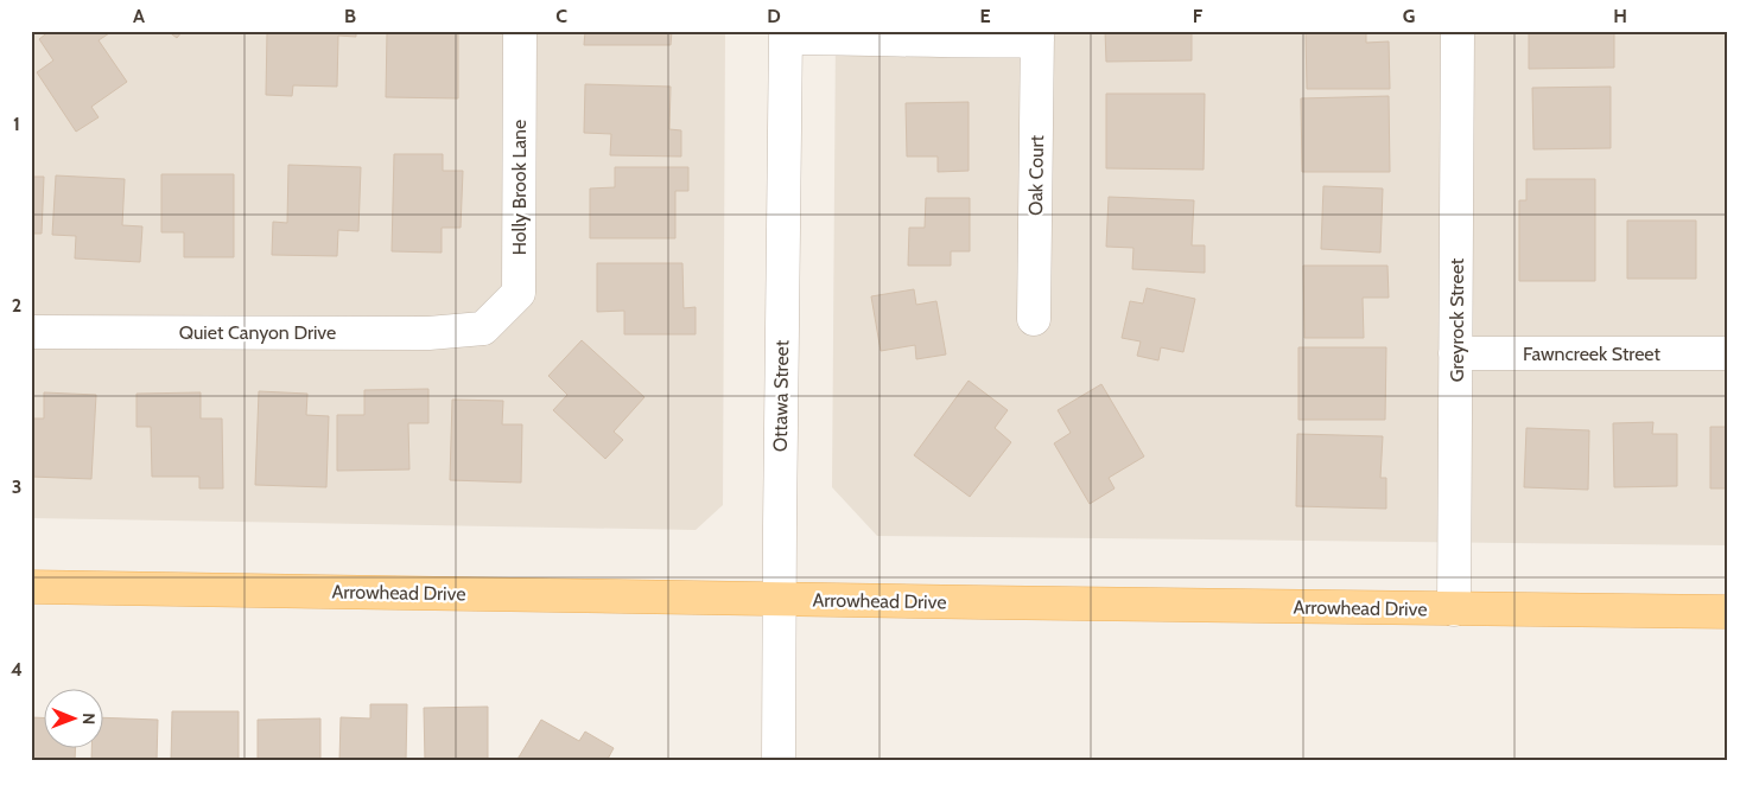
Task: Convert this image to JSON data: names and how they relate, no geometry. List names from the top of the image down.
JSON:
{
  "streets": {
    "main road": ["Arrowhead Drive"],
    "street": [
      "Oak Court",
      "Holly Brook Lane",
      "Greyrock Street",
      "Quiet Canyon Drive",
      "Fawncreek Street",
      "Ottawa Street"
    ]
  },
  "crossings": [
    ["Holly Brook Lane", "Quiet Canyon Drive"],
    ["Greyrock Street", "Fawncreek Street"],
    ["Greyrock Street", "Arrowhead Drive"],
    ["Ottawa Street", "Arrowhead Drive"]
  ],
  "north": "right",
  "grid": {
    "columns": [
      "A",
      "B",
      "C",
      "D",
      "E",
      "F",
      "G",
      "H"
    ],
    "rows": [
      "1",
      "2",
      "3",
      "4"
    ]
  }
}
